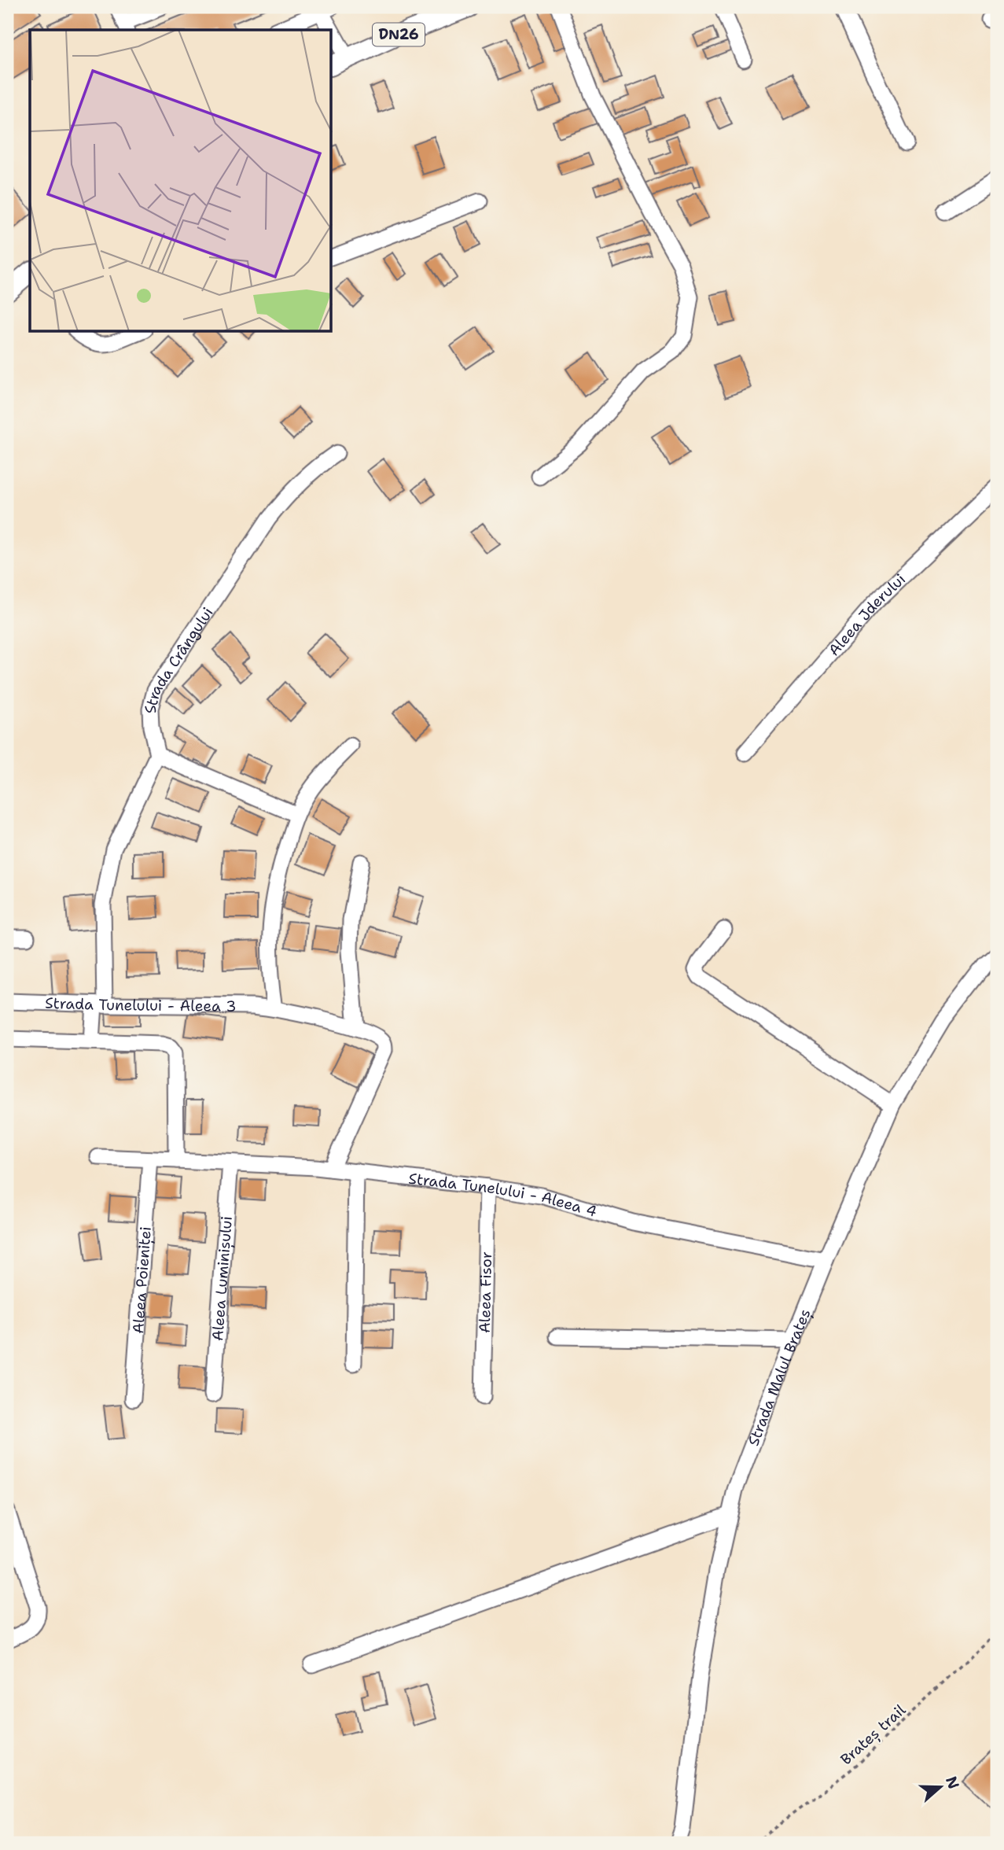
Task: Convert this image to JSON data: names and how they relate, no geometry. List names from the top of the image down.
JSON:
{
  "streets": {
    "main road": ["DN26"],
    "street": [
      "Aleea Jderului",
      "Strada Crângului",
      "Strada Tunelului - Aleea 3",
      "Strada Tunelului - Aleea 4",
      "Aleea Poieniței",
      "Aleea Luminișului",
      "Aleea Fisor",
      "Strada Malul Brateș"
    ],
    "path": ["Brateș trail"]
  },
  "crossings": [
    ["Strada Tunelului - Aleea 3", "Strada Tunelului - Aleea 4"],
    ["Strada Tunelului - Aleea 4", "Aleea Poieniței"],
    ["Strada Tunelului - Aleea 4", "Aleea Luminișului"],
    ["Strada Tunelului - Aleea 4", "Aleea Fisor"],
    ["Strada Tunelului - Aleea 4", "Strada Malul Brateș"]
  ],
  "north": "right"
}
